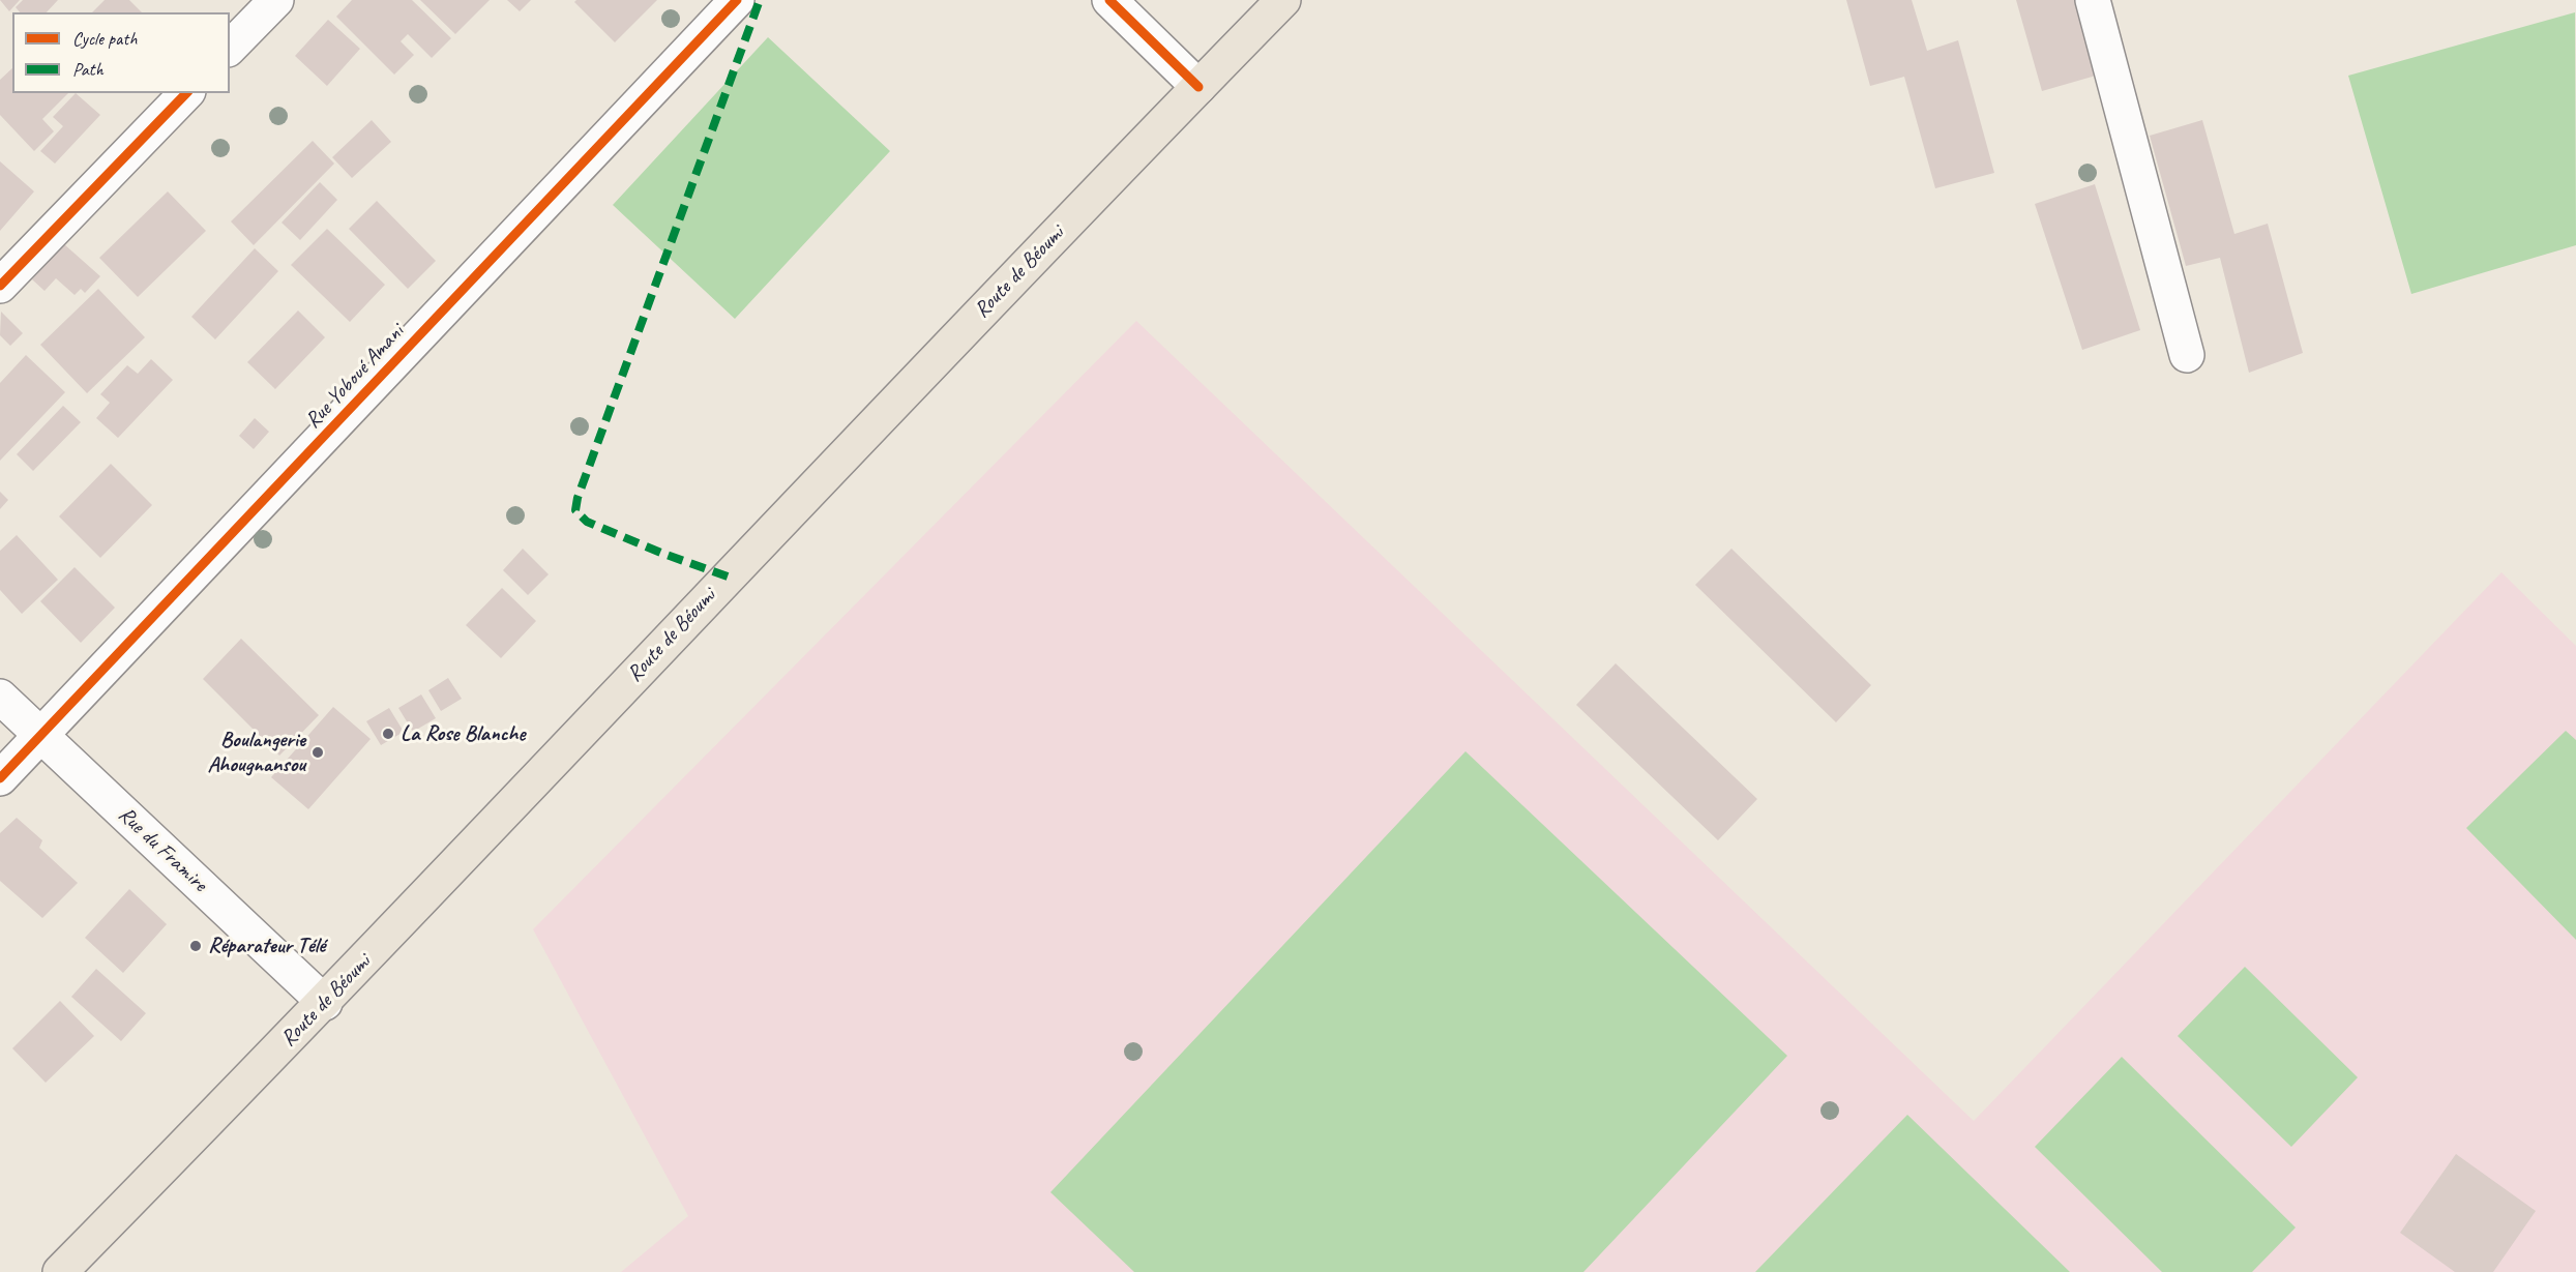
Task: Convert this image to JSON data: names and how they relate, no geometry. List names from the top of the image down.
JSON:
{
  "streets": {
    "main road": ["Route de Béoumi"],
    "street": ["Rue Yoboué Amani", "Rue du Framire"]
  },
  "crossings": [
    ["Route de Béoumi", "Rue du Framire"],
    ["Rue Yoboué Amani", "Rue du Framire"]
  ],
  "places": ["La Rose Blanche", "Boulangerie Ahougnansou", "Réparateur Télé"],
  "legend": ["Cycle path", "Path"]
}
